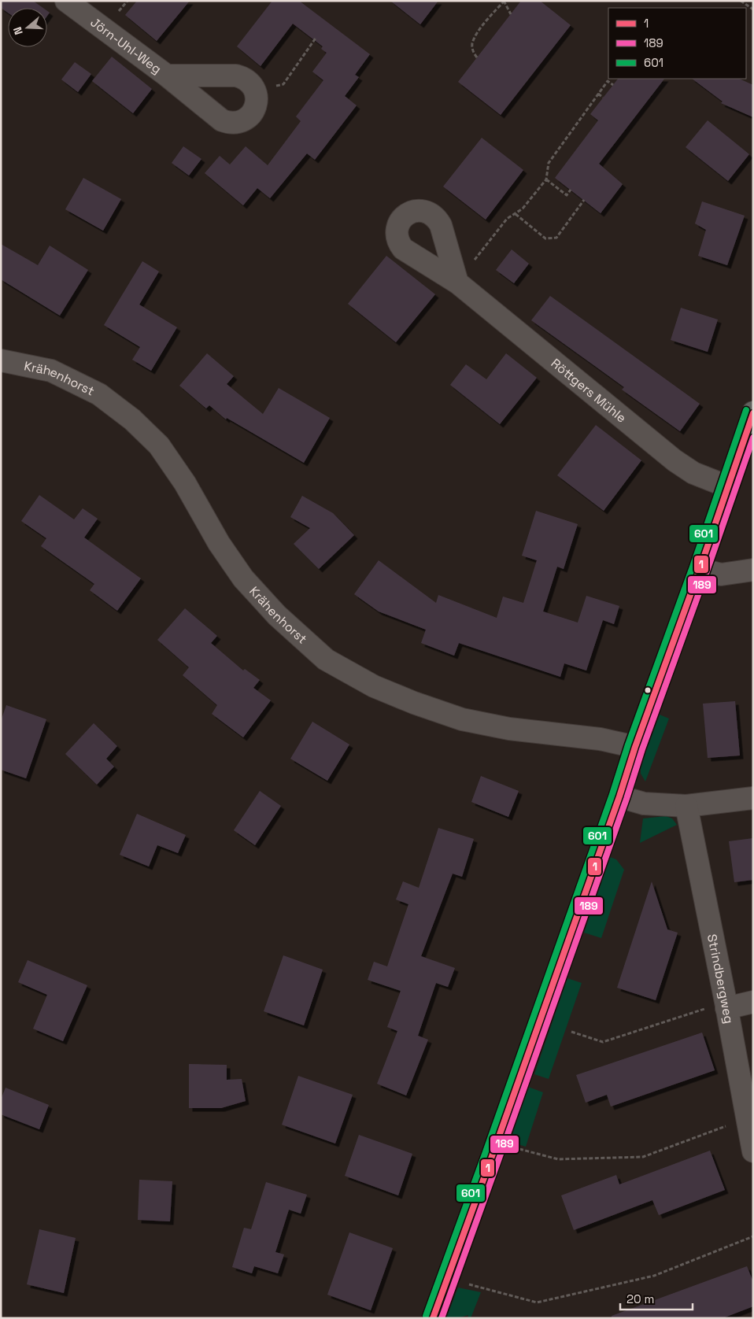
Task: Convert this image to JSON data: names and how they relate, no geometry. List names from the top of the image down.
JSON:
{
  "streets": {
    "street": [
      "Jörn-Uhl-Weg",
      "Krähenhorst",
      "Röttgers Mühle",
      "Strindbergweg"
    ]
  },
  "lines": ["transit line 601", "transit line 1", "transit line 189"],
  "legend": ["1", "189", "601"],
  "scale_bar": "20 m",
  "north": "left"
}
